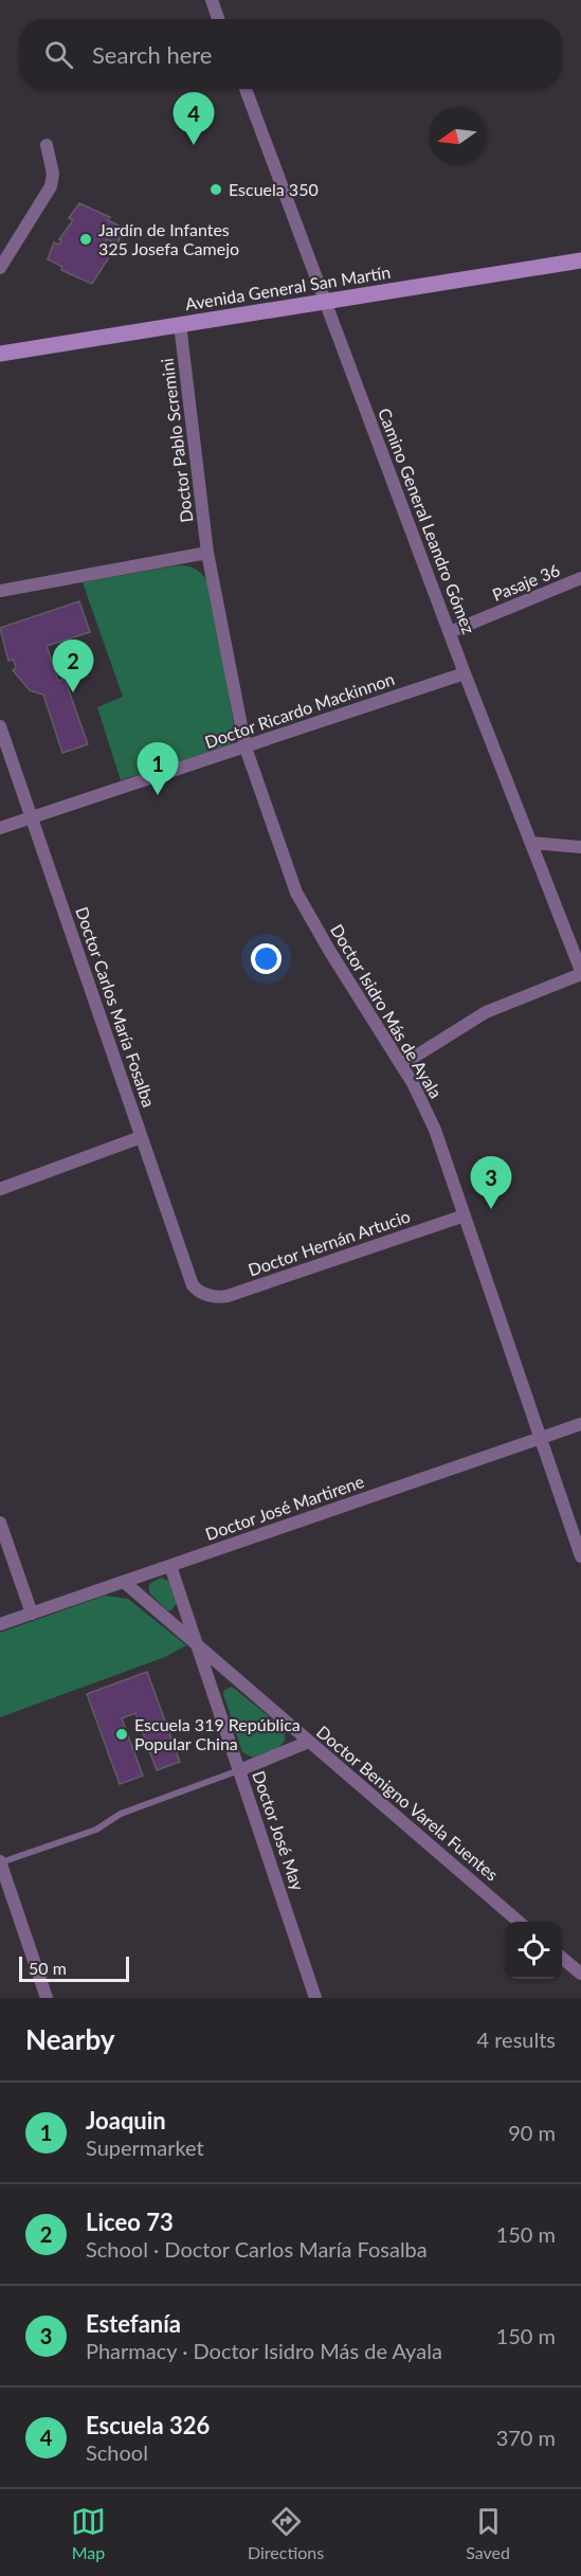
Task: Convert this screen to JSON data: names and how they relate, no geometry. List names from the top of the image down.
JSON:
{
  "streets": {
    "main road": ["Avenida General San Martín"],
    "street": [
      "Doctor Pablo Scremini",
      "Camino General Leandro Gómez",
      "Pasaje 36",
      "Doctor Ricardo Mackinnon",
      "Doctor Carlos María Fosalba",
      "Doctor Isidro Más de Ayala",
      "Doctor Hernán Artucio",
      "Doctor José Martirene",
      "Doctor Benigno Varela Fuentes",
      "Doctor José May"
    ]
  },
  "crossings": [
    ["Avenida General San Martín", "Doctor Pablo Scremini"],
    ["Avenida General San Martín", "Camino General Leandro Gómez"],
    ["Doctor Pablo Scremini", "Doctor Isidro Más de Ayala"],
    ["Camino General Leandro Gómez", "Pasaje 36"],
    ["Camino General Leandro Gómez", "Doctor Ricardo Mackinnon"],
    ["Doctor Ricardo Mackinnon", "Doctor Carlos María Fosalba"],
    ["Doctor Ricardo Mackinnon", "Doctor Isidro Más de Ayala"],
    ["Doctor Carlos María Fosalba", "Doctor Hernán Artucio"],
    ["Doctor Isidro Más de Ayala", "Doctor Hernán Artucio"],
    ["Doctor Isidro Más de Ayala", "Doctor José Martirene"],
    ["Doctor José Martirene", "Doctor Benigno Varela Fuentes"],
    ["Doctor José Martirene", "Doctor José May"],
    ["Doctor Benigno Varela Fuentes", "Doctor José May"]
  ],
  "places": ["Escuela 350", "Jardín de Infantes 325 Josefa Camejo", "Escuela 319 República Popular China"],
  "scale_bar": "50 m",
  "north": "left",
  "page": {
    "search": "Search here",
    "pins": [
      "4",
      "2",
      "1",
      "3"
    ],
    "scale": "50 m",
    "heading": ["Nearby", "4 results"],
    "list": [
      {
        "mark": "1",
        "name": "Joaquin",
        "note": "Supermarket",
        "value": "90 m"
      },
      {
        "mark": "2",
        "name": "Liceo 73",
        "note": "School · Doctor Carlos María Fosalba",
        "value": "150 m"
      },
      {
        "mark": "3",
        "name": "Estefanía",
        "note": "Pharmacy · Doctor Isidro Más de Ayala",
        "value": "150 m"
      },
      {
        "mark": "4",
        "name": "Escuela 326",
        "note": "School",
        "value": "370 m"
      }
    ],
    "nav": ["Map", "Directions", "Saved"]
  }
}
